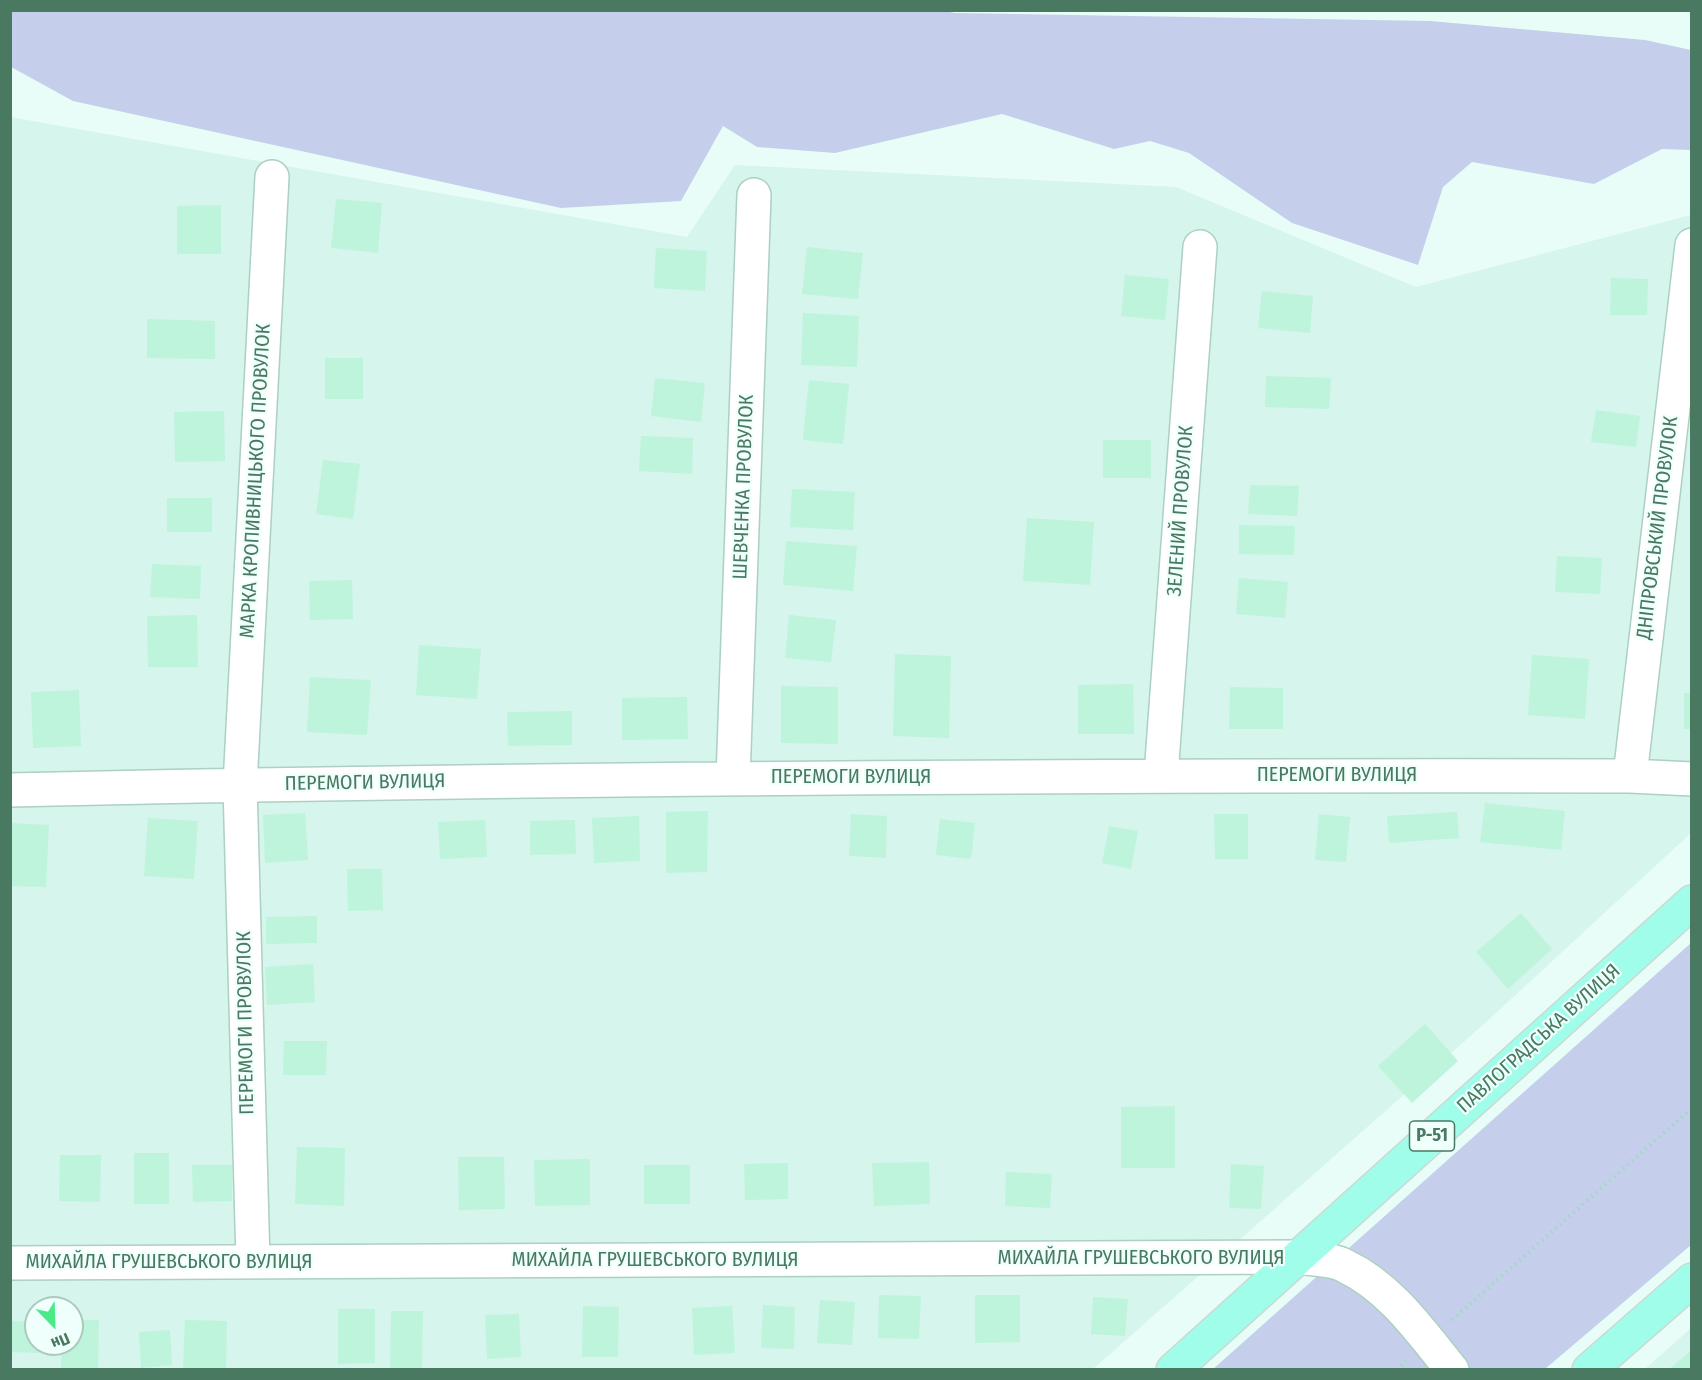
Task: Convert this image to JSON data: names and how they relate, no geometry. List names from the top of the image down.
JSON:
{
  "streets": {
    "main road": ["ПАВЛОГРАДСЬКА ВУЛИЦЯ", "Р-51"],
    "street": [
      "МАРКА КРОПИВНИЦЬКОГО ПРОВУЛОК",
      "ШЕВЧЕНКА ПРОВУЛОК",
      "ЗЕЛЕНИЙ ПРОВУЛОК",
      "ДНІПРОВСЬКИЙ ПРОВУЛОК",
      "ПЕРЕМОГИ ВУЛИЦЯ",
      "ПЕРЕМОГИ ПРОВУЛОК",
      "МИХАЙЛА ГРУШЕВСЬКОГО ВУЛИЦЯ"
    ]
  },
  "crossings": [
    ["МАРКА КРОПИВНИЦЬКОГО ПРОВУЛОК", "ПЕРЕМОГИ ВУЛИЦЯ"],
    ["МАРКА КРОПИВНИЦЬКОГО ПРОВУЛОК", "ПЕРЕМОГИ ПРОВУЛОК"],
    ["ШЕВЧЕНКА ПРОВУЛОК", "ПЕРЕМОГИ ВУЛИЦЯ"],
    ["ЗЕЛЕНИЙ ПРОВУЛОК", "ПЕРЕМОГИ ВУЛИЦЯ"],
    ["ДНІПРОВСЬКИЙ ПРОВУЛОК", "ПЕРЕМОГИ ВУЛИЦЯ"],
    ["ПЕРЕМОГИ ВУЛИЦЯ", "ПЕРЕМОГИ ПРОВУЛОК"],
    ["ПЕРЕМОГИ ПРОВУЛОК", "МИХАЙЛА ГРУШЕВСЬКОГО ВУЛИЦЯ"],
    ["ПАВЛОГРАДСЬКА ВУЛИЦЯ", "МИХАЙЛА ГРУШЕВСЬКОГО ВУЛИЦЯ"]
  ],
  "north": "bottom right"
}
